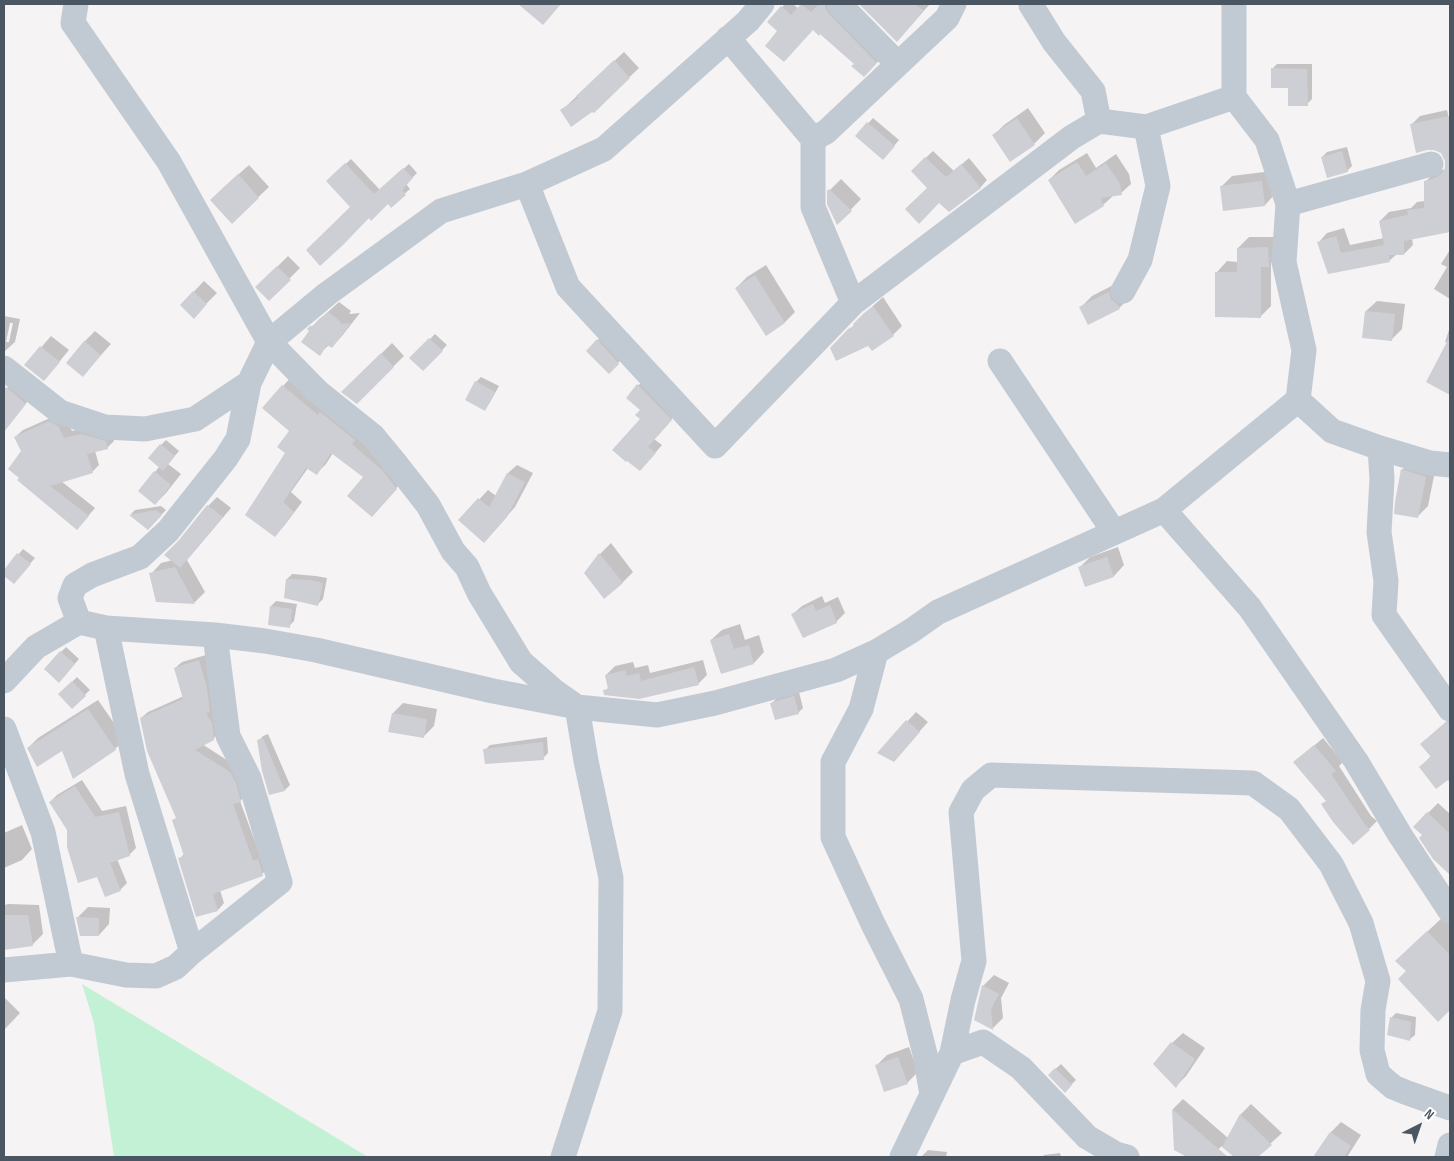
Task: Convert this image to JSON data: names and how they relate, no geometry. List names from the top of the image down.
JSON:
{
  "north": "top right"
}
